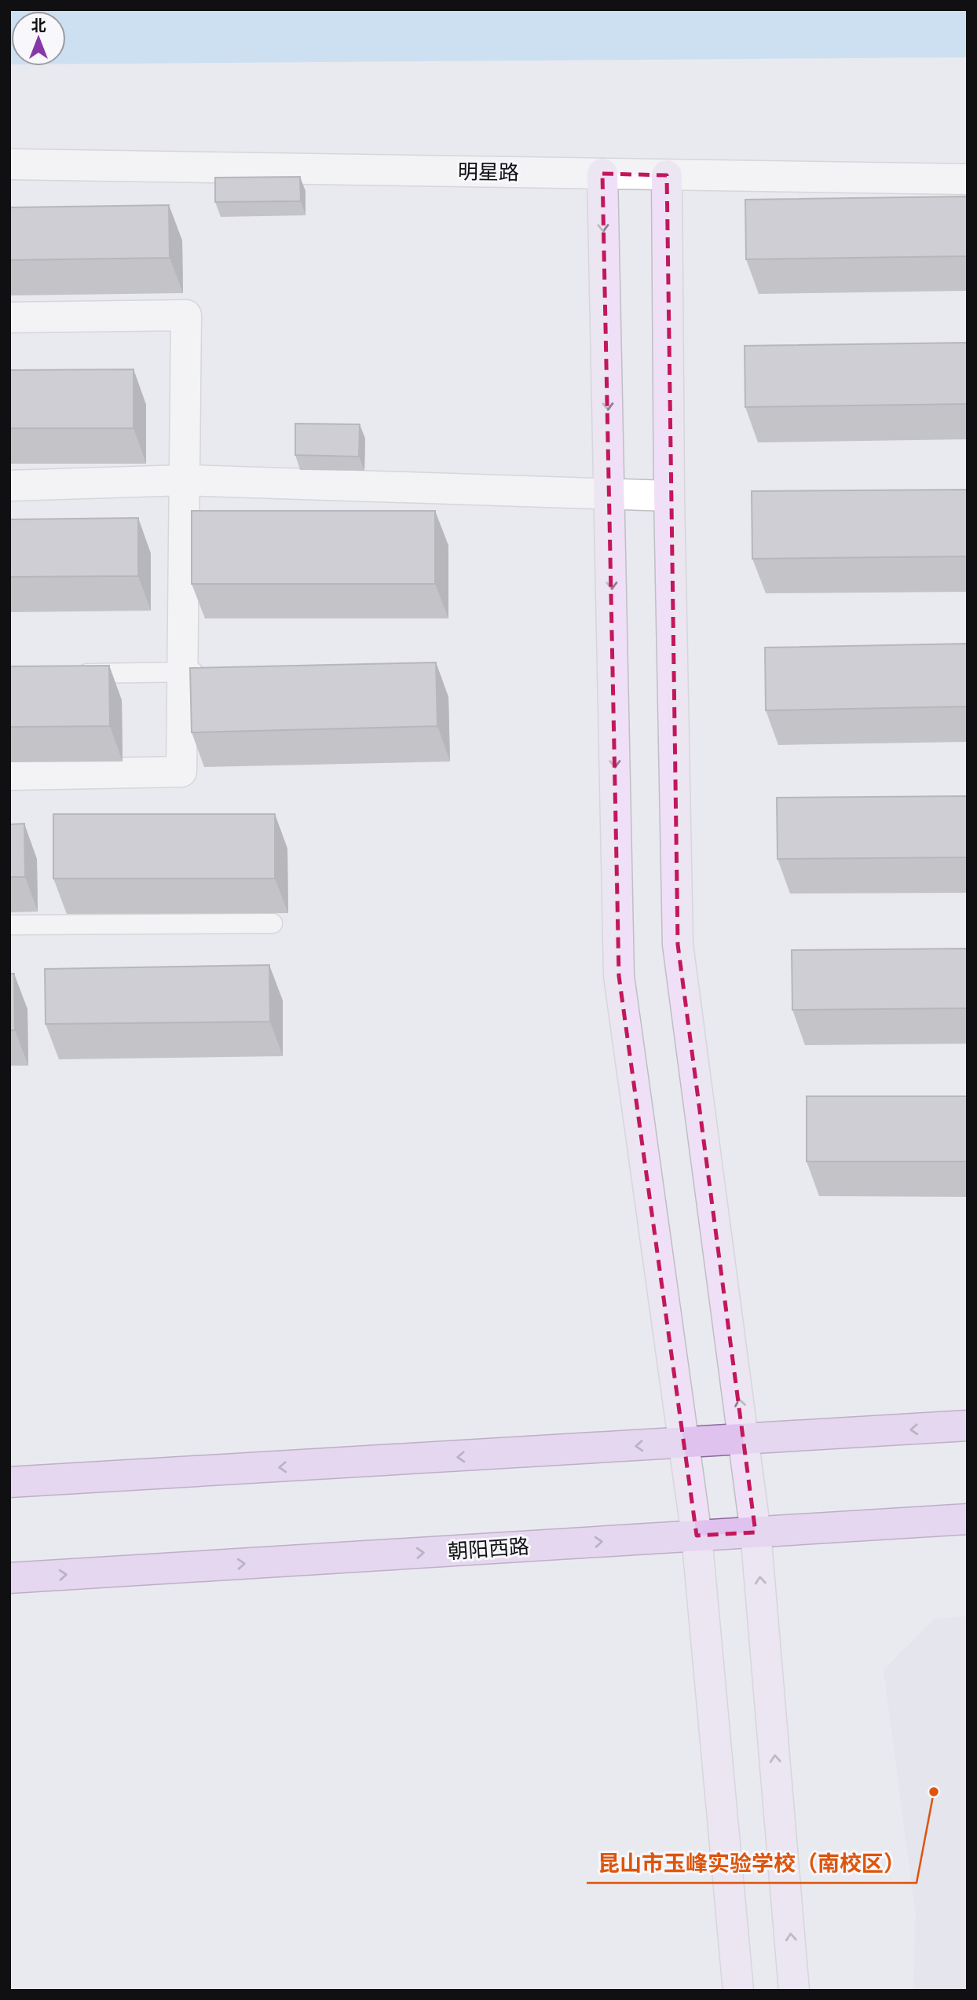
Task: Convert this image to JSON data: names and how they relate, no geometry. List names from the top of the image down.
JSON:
{
  "streets": {
    "main road": ["朝阳西路"],
    "street": ["明星路"]
  },
  "places": ["昆山市玉峰实验学校（南校区）"],
  "north": "top"
}
